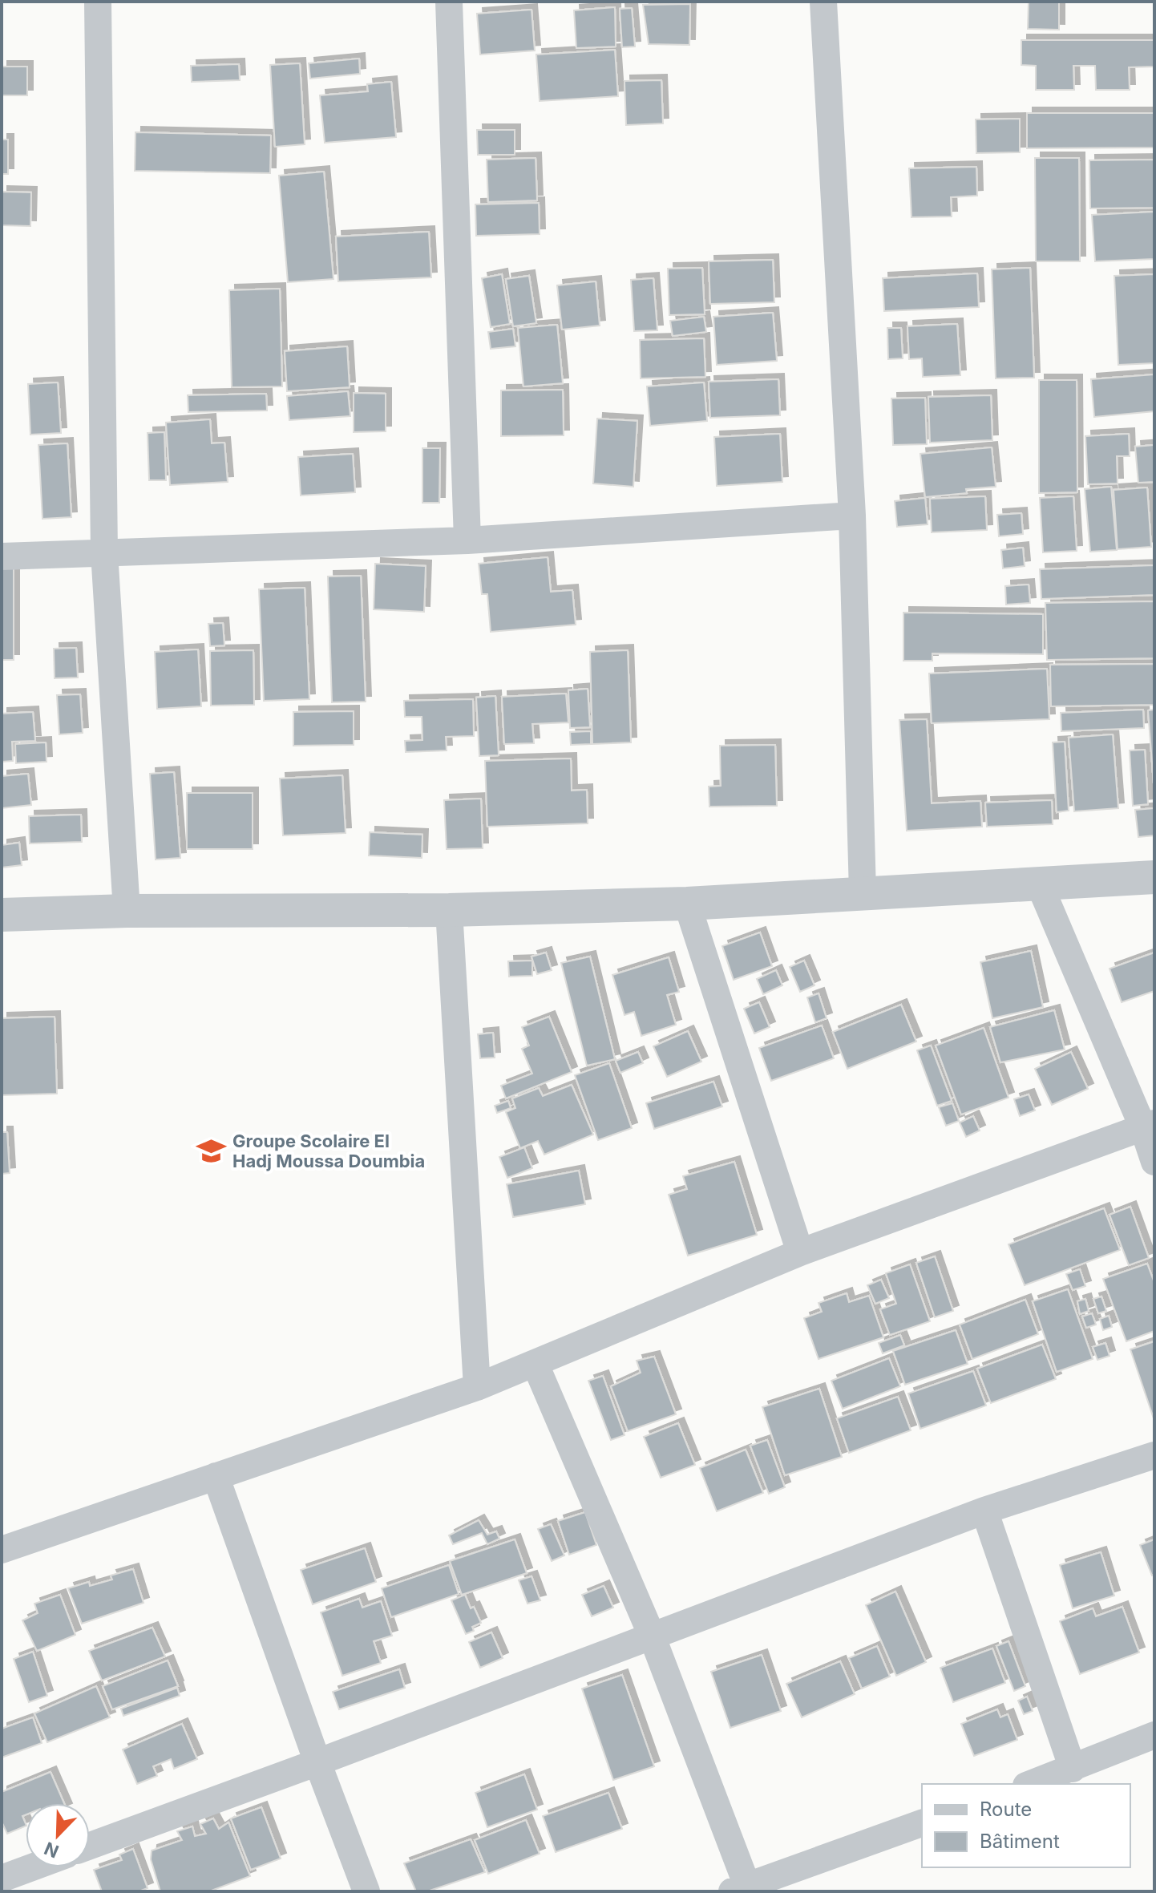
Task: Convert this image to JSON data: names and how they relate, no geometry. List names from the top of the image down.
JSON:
{
  "places": {
    "school or university": ["Groupe Scolaire El Hadj Moussa Doumbia"]
  },
  "legend": ["Route", "Bâtiment"],
  "north": "bottom left"
}
